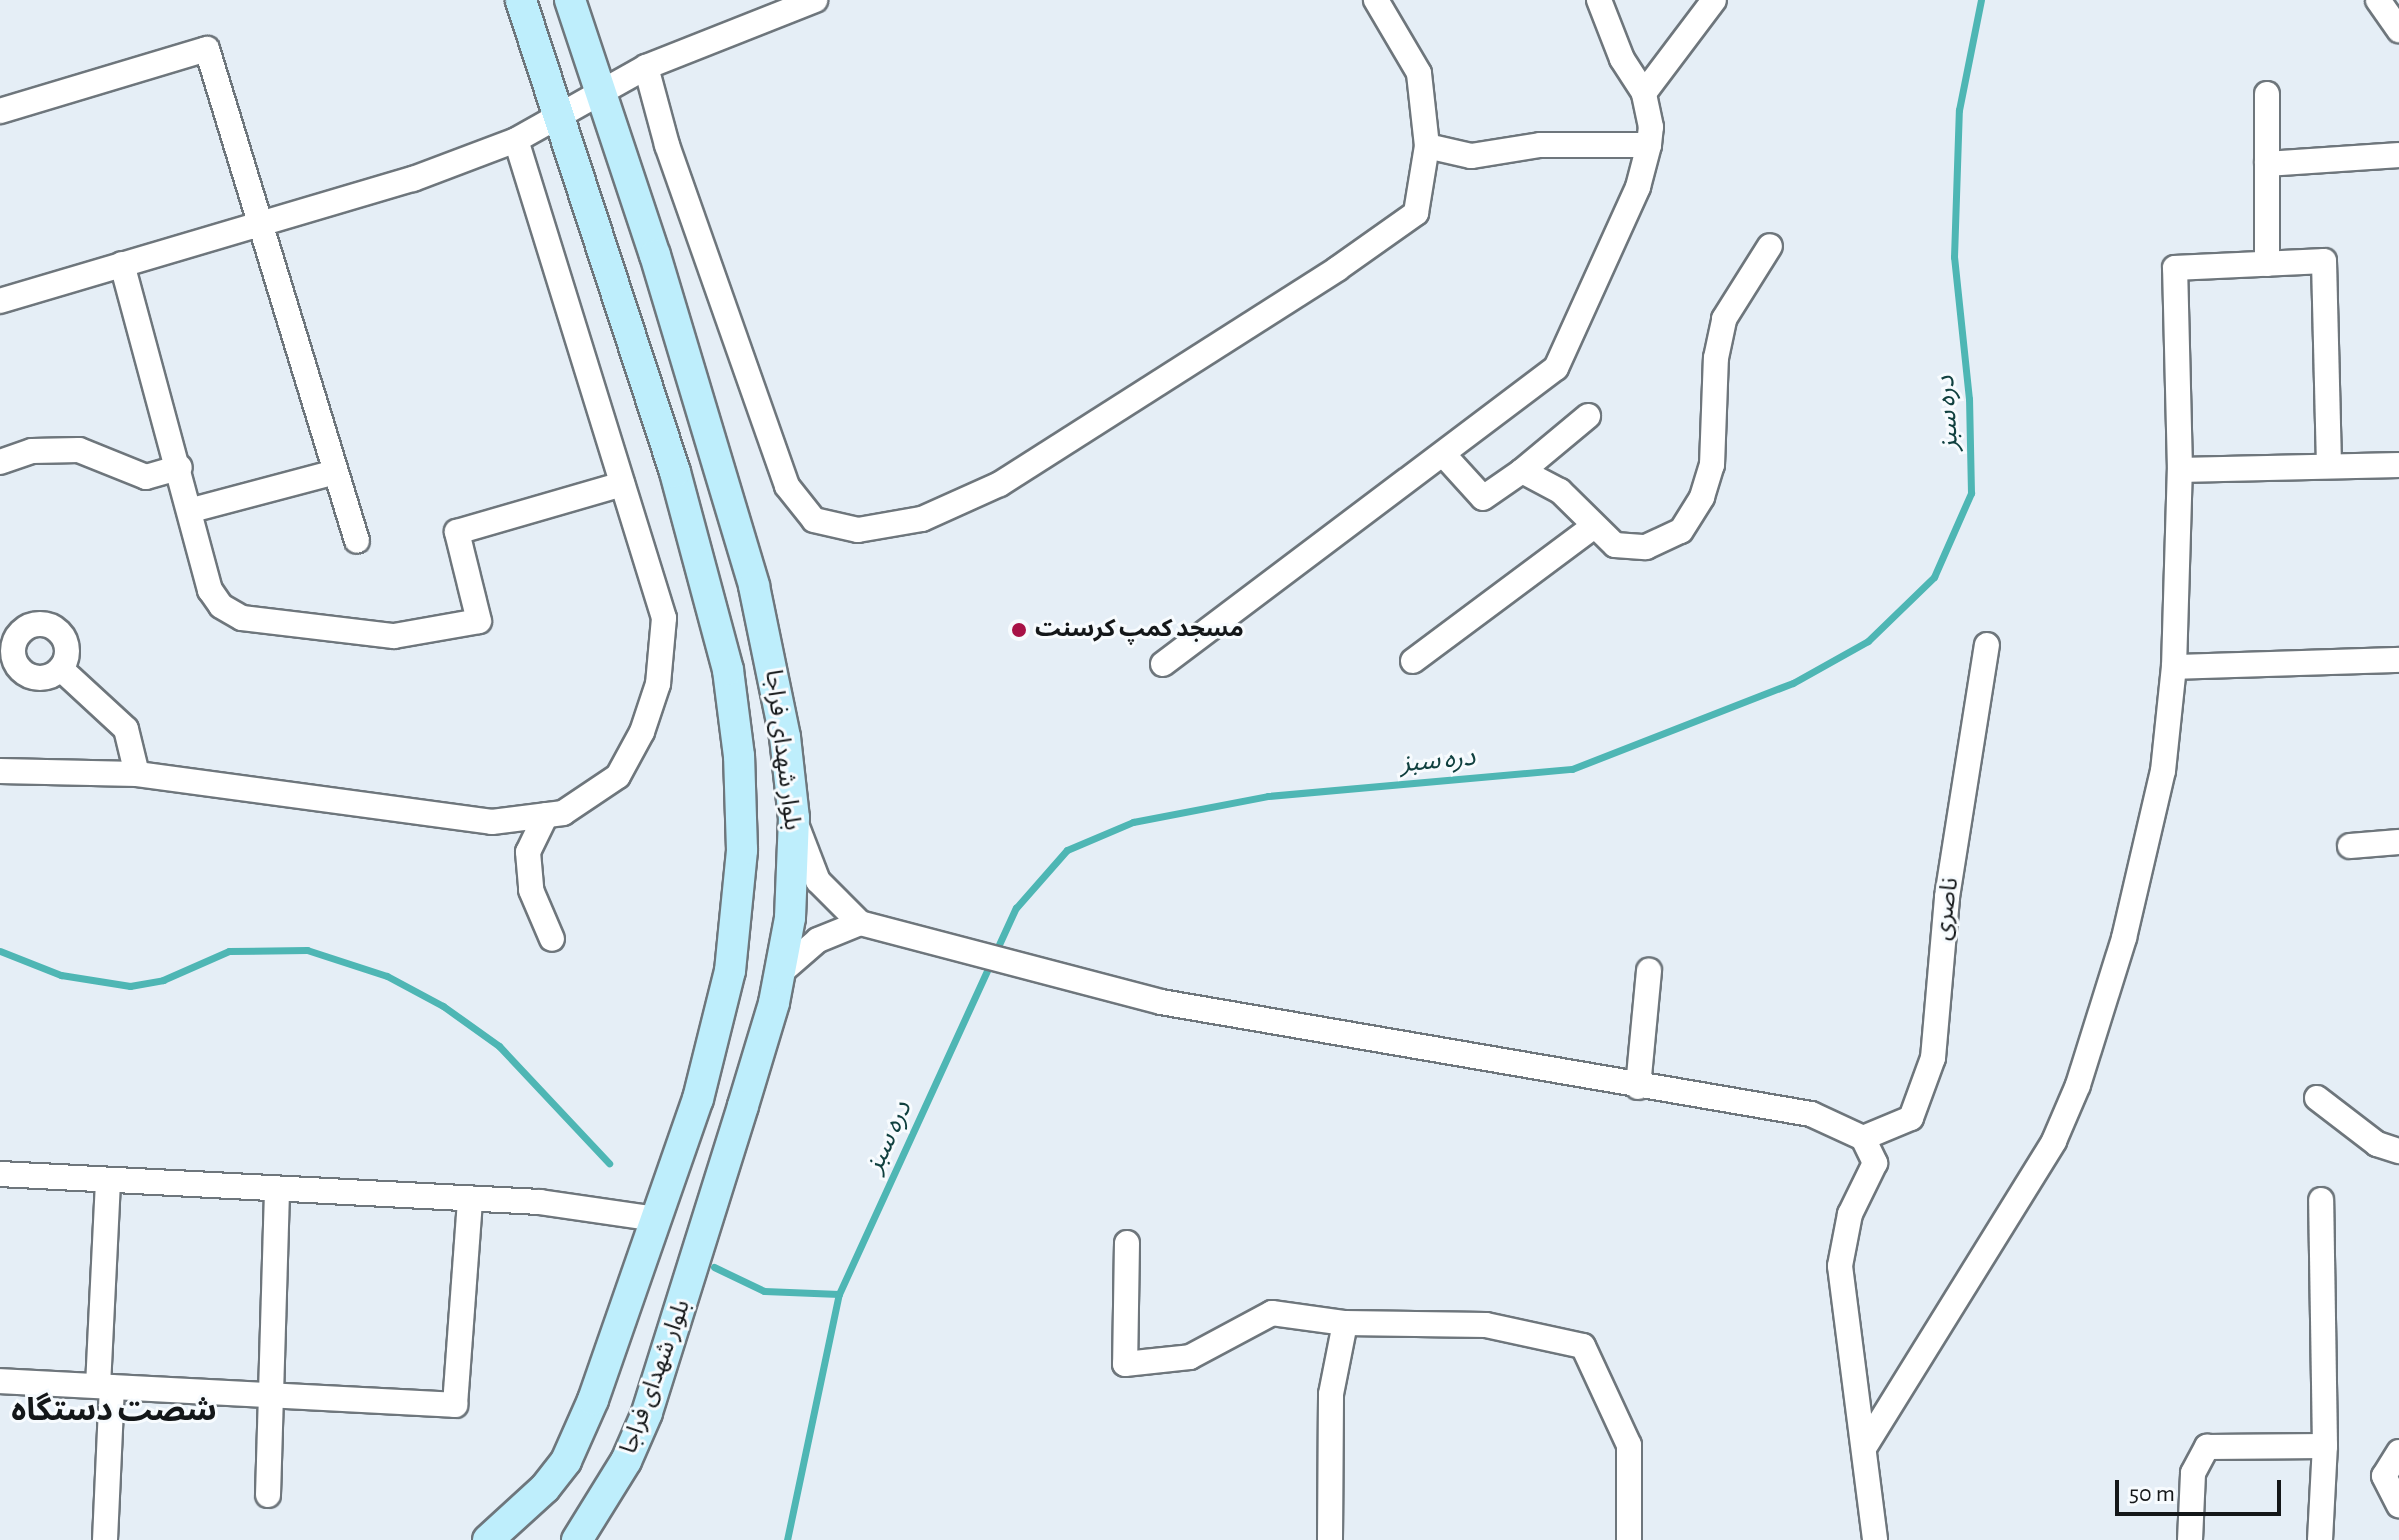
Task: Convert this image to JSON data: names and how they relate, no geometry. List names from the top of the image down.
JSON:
{
  "streets": {
    "main road": ["بلوار شهدای فراجا"],
    "street": ["ناصری"]
  },
  "districts": ["شصت دستگاه"],
  "water": ["دره سبز"],
  "places": ["مسجد کمپ کرسنت"],
  "scale_bar": "50 m"
}
